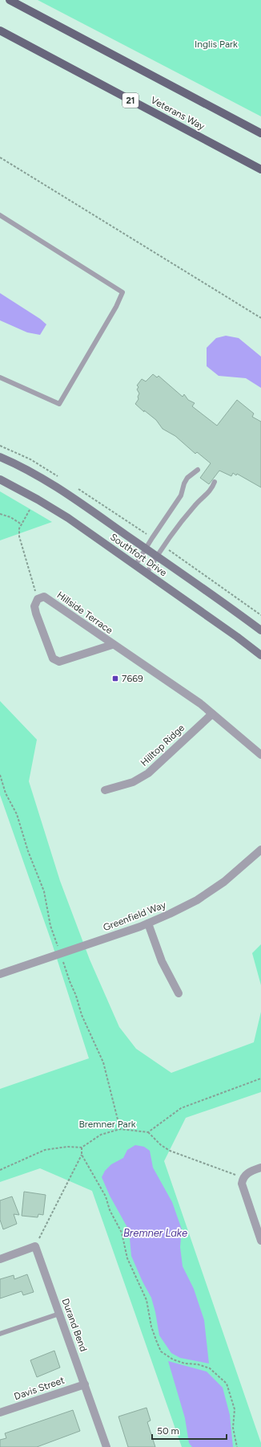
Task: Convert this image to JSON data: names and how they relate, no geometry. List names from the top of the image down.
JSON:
{
  "streets": {
    "main road": ["21", "Veterans Way", "Southfort Drive"],
    "street": [
      "Hillside Terrace",
      "Hilltop Ridge",
      "Greenfield Way",
      "Durand Bend",
      "Davis Street"
    ]
  },
  "crossings": [
    ["Hillside Terrace", "Hilltop Ridge"],
    ["Durand Bend", "Davis Street"]
  ],
  "water": ["Bremner Lake"],
  "parks": ["Inglis Park", "Bremner Park"],
  "places": {
    "transit": ["7669"]
  },
  "scale_bar": "50 m"
}
